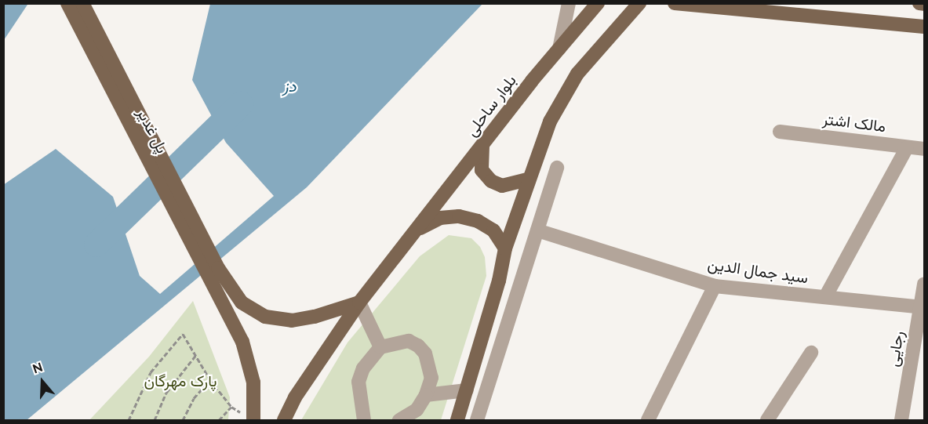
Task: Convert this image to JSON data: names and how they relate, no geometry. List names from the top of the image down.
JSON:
{
  "streets": {
    "main road": ["بلوار ساحلی", "پل غدیر"],
    "street": ["مالک اشتر", "سید جمال الدین", "رجایی"]
  },
  "crossings": [
    ["سید جمال الدین", "رجایی"]
  ],
  "water": ["دز"],
  "parks": ["پارک مهرگان"],
  "north": "top"
}
